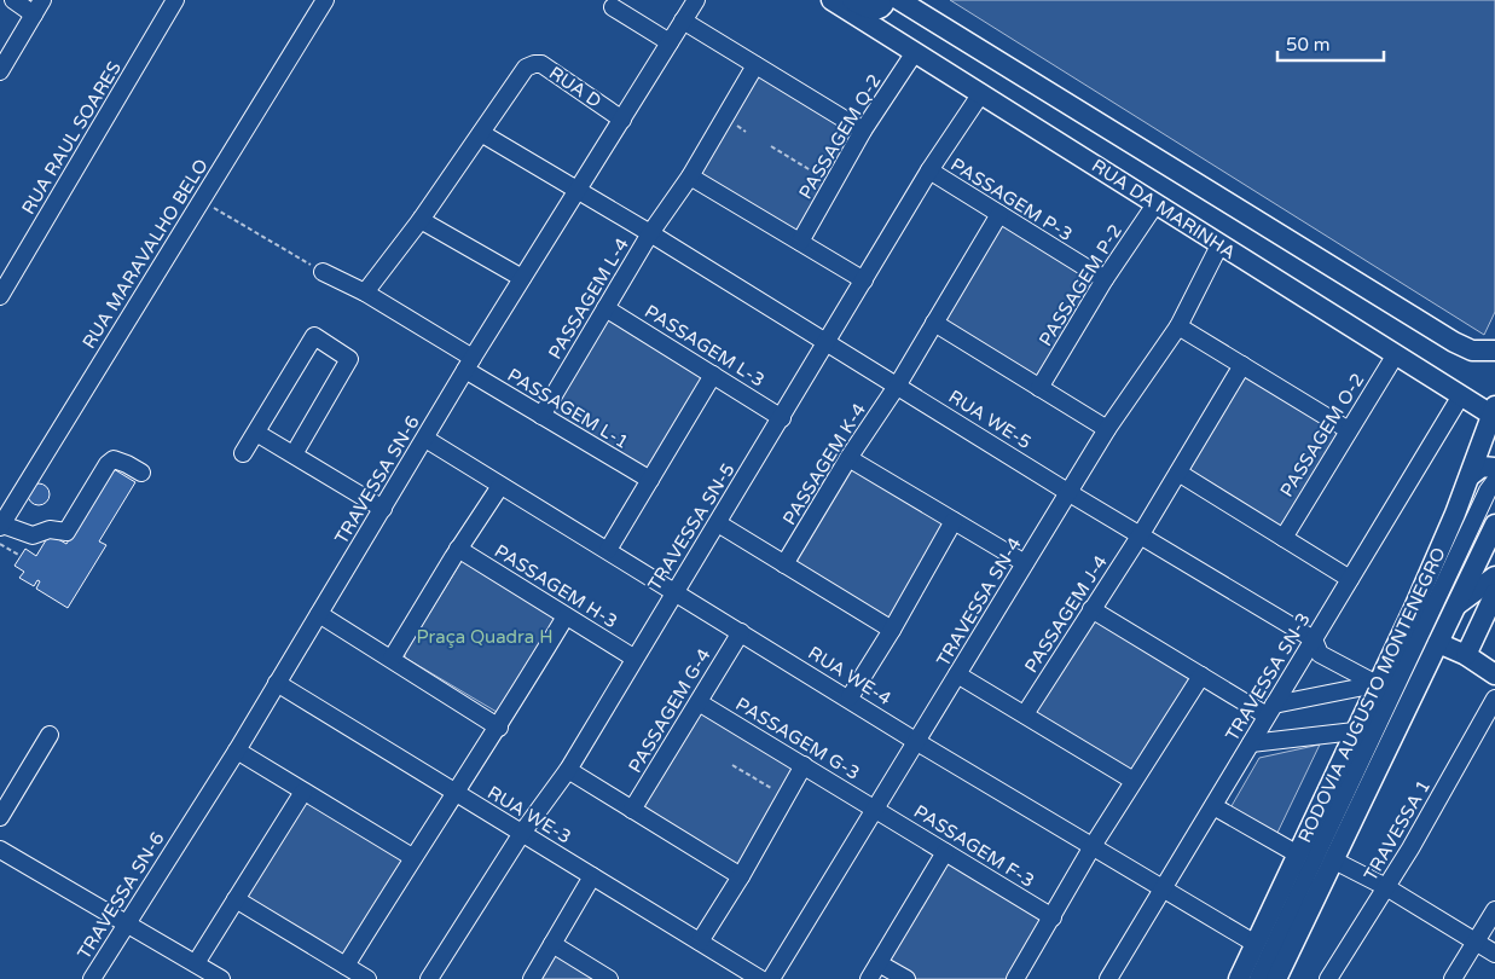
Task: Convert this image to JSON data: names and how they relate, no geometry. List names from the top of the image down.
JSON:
{
  "streets": {
    "main road": ["RUA DA MARINHA", "RODOVIA AUGUSTO MONTENEGRO"],
    "street": [
      "RUA D",
      "PASSAGEM Q-2",
      "RUA RAUL SOARES",
      "PASSAGEM P-3",
      "RUA MARAVALHO BELO",
      "PASSAGEM P-2",
      "PASSAGEM L-4",
      "PASSAGEM L-3",
      "PASSAGEM L-1",
      "RUA WE-5",
      "PASSAGEM O-2",
      "PASSAGEM K-4",
      "TRAVESSA SN-6",
      "TRAVESSA SN-5",
      "PASSAGEM H-3",
      "TRAVESSA SN-4",
      "PASSAGEM J-4",
      "RUA WE-4",
      "TRAVESSA SN-3",
      "PASSAGEM G-4",
      "PASSAGEM G-3",
      "RUA WE-3",
      "TRAVESSA 1",
      "PASSAGEM F-3"
    ]
  },
  "crossings": [
    ["RUA D", "RUA WE-5"],
    ["RUA D", "TRAVESSA SN-6"],
    ["PASSAGEM Q-2", "RUA DA MARINHA"],
    ["PASSAGEM P-3", "PASSAGEM P-2"],
    ["PASSAGEM P-3", "PASSAGEM K-4"],
    ["PASSAGEM P-3", "TRAVESSA SN-5"],
    ["RUA DA MARINHA", "PASSAGEM P-2"],
    ["RUA DA MARINHA", "PASSAGEM O-2"],
    ["RUA DA MARINHA", "TRAVESSA SN-5"],
    ["RUA DA MARINHA", "TRAVESSA SN-4"],
    ["RUA DA MARINHA", "TRAVESSA SN-3"],
    ["RUA DA MARINHA", "RODOVIA AUGUSTO MONTENEGRO"],
    ["PASSAGEM L-4", "PASSAGEM L-3"],
    ["PASSAGEM L-4", "PASSAGEM L-1"],
    ["PASSAGEM L-4", "RUA WE-5"],
    ["PASSAGEM L-3", "TRAVESSA SN-5"],
    ["PASSAGEM L-1", "TRAVESSA SN-6"],
    ["RUA WE-5", "PASSAGEM K-4"],
    ["RUA WE-5", "TRAVESSA SN-6"],
    ["RUA WE-5", "TRAVESSA SN-5"],
    ["RUA WE-5", "TRAVESSA SN-4"],
    ["RUA WE-5", "PASSAGEM J-4"],
    ["RUA WE-5", "TRAVESSA SN-3"],
    ["RUA WE-5", "RODOVIA AUGUSTO MONTENEGRO"],
    ["TRAVESSA SN-6", "RUA WE-4"],
    ["TRAVESSA SN-6", "RUA WE-3"],
    ["TRAVESSA SN-5", "PASSAGEM H-3"],
    ["TRAVESSA SN-5", "RUA WE-4"],
    ["TRAVESSA SN-5", "RUA WE-3"],
    ["TRAVESSA SN-4", "RUA WE-4"],
    ["TRAVESSA SN-4", "PASSAGEM G-3"],
    ["TRAVESSA SN-4", "PASSAGEM F-3"],
    ["RUA WE-4", "TRAVESSA SN-3"],
    ["RUA WE-4", "RODOVIA AUGUSTO MONTENEGRO"],
    ["RUA WE-4", "PASSAGEM G-4"],
    ["PASSAGEM G-4", "PASSAGEM G-3"],
    ["PASSAGEM G-3", "PASSAGEM F-3"]
  ],
  "parks": ["Praça Quadra H"],
  "scale_bar": "50 m"
}
